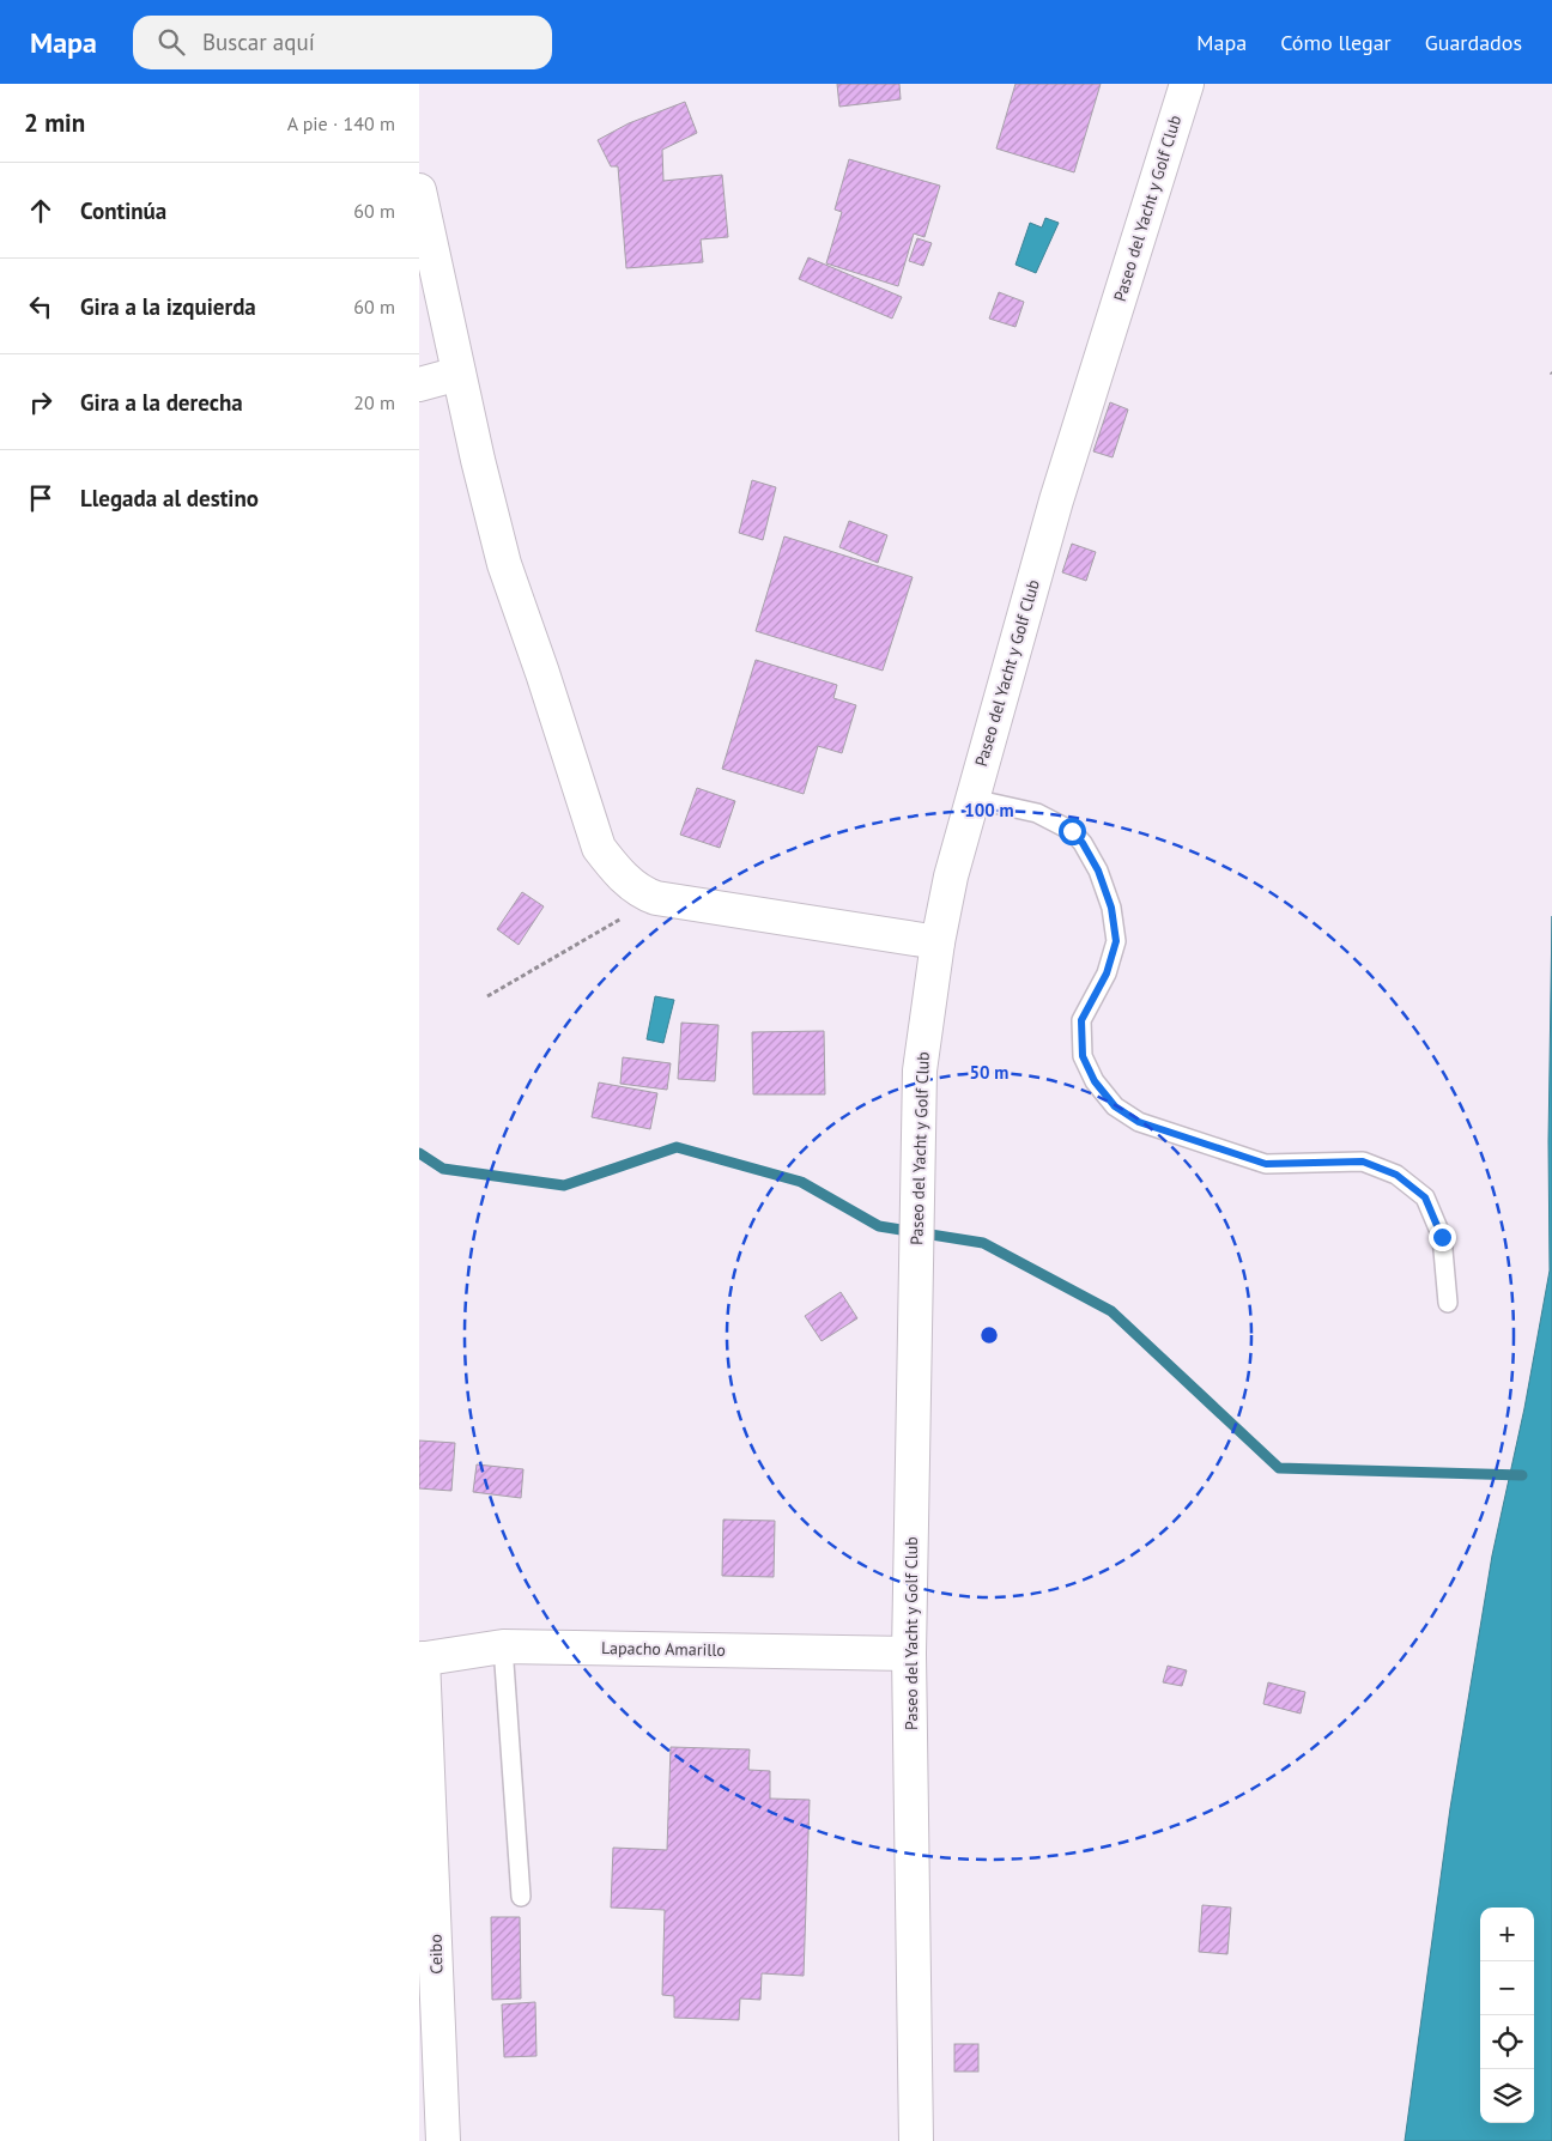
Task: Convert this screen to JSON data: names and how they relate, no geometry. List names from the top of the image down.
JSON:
{
  "streets": {
    "main road": ["Paseo del Yacht y Golf Club", "Lapacho Amarillo", "Ceibo"]
  },
  "crossings": [
    ["Paseo del Yacht y Golf Club", "Lapacho Amarillo"],
    ["Lapacho Amarillo", "Ceibo"]
  ],
  "page": {
    "header": "Mapa",
    "search": "Buscar aquí",
    "nav": ["Mapa", "Cómo llegar", "Guardados"],
    "heading": ["2 min", "A pie · 140 m"],
    "list": [
      ["Continúa", "60 m"],
      ["Gira a la izquierda", "60 m"],
      ["Gira a la derecha", "20 m"],
      "Llegada al destino"
    ],
    "map_buttons": ["+", "−"]
  },
  "rings": ["100 m", "50 m"]
}
